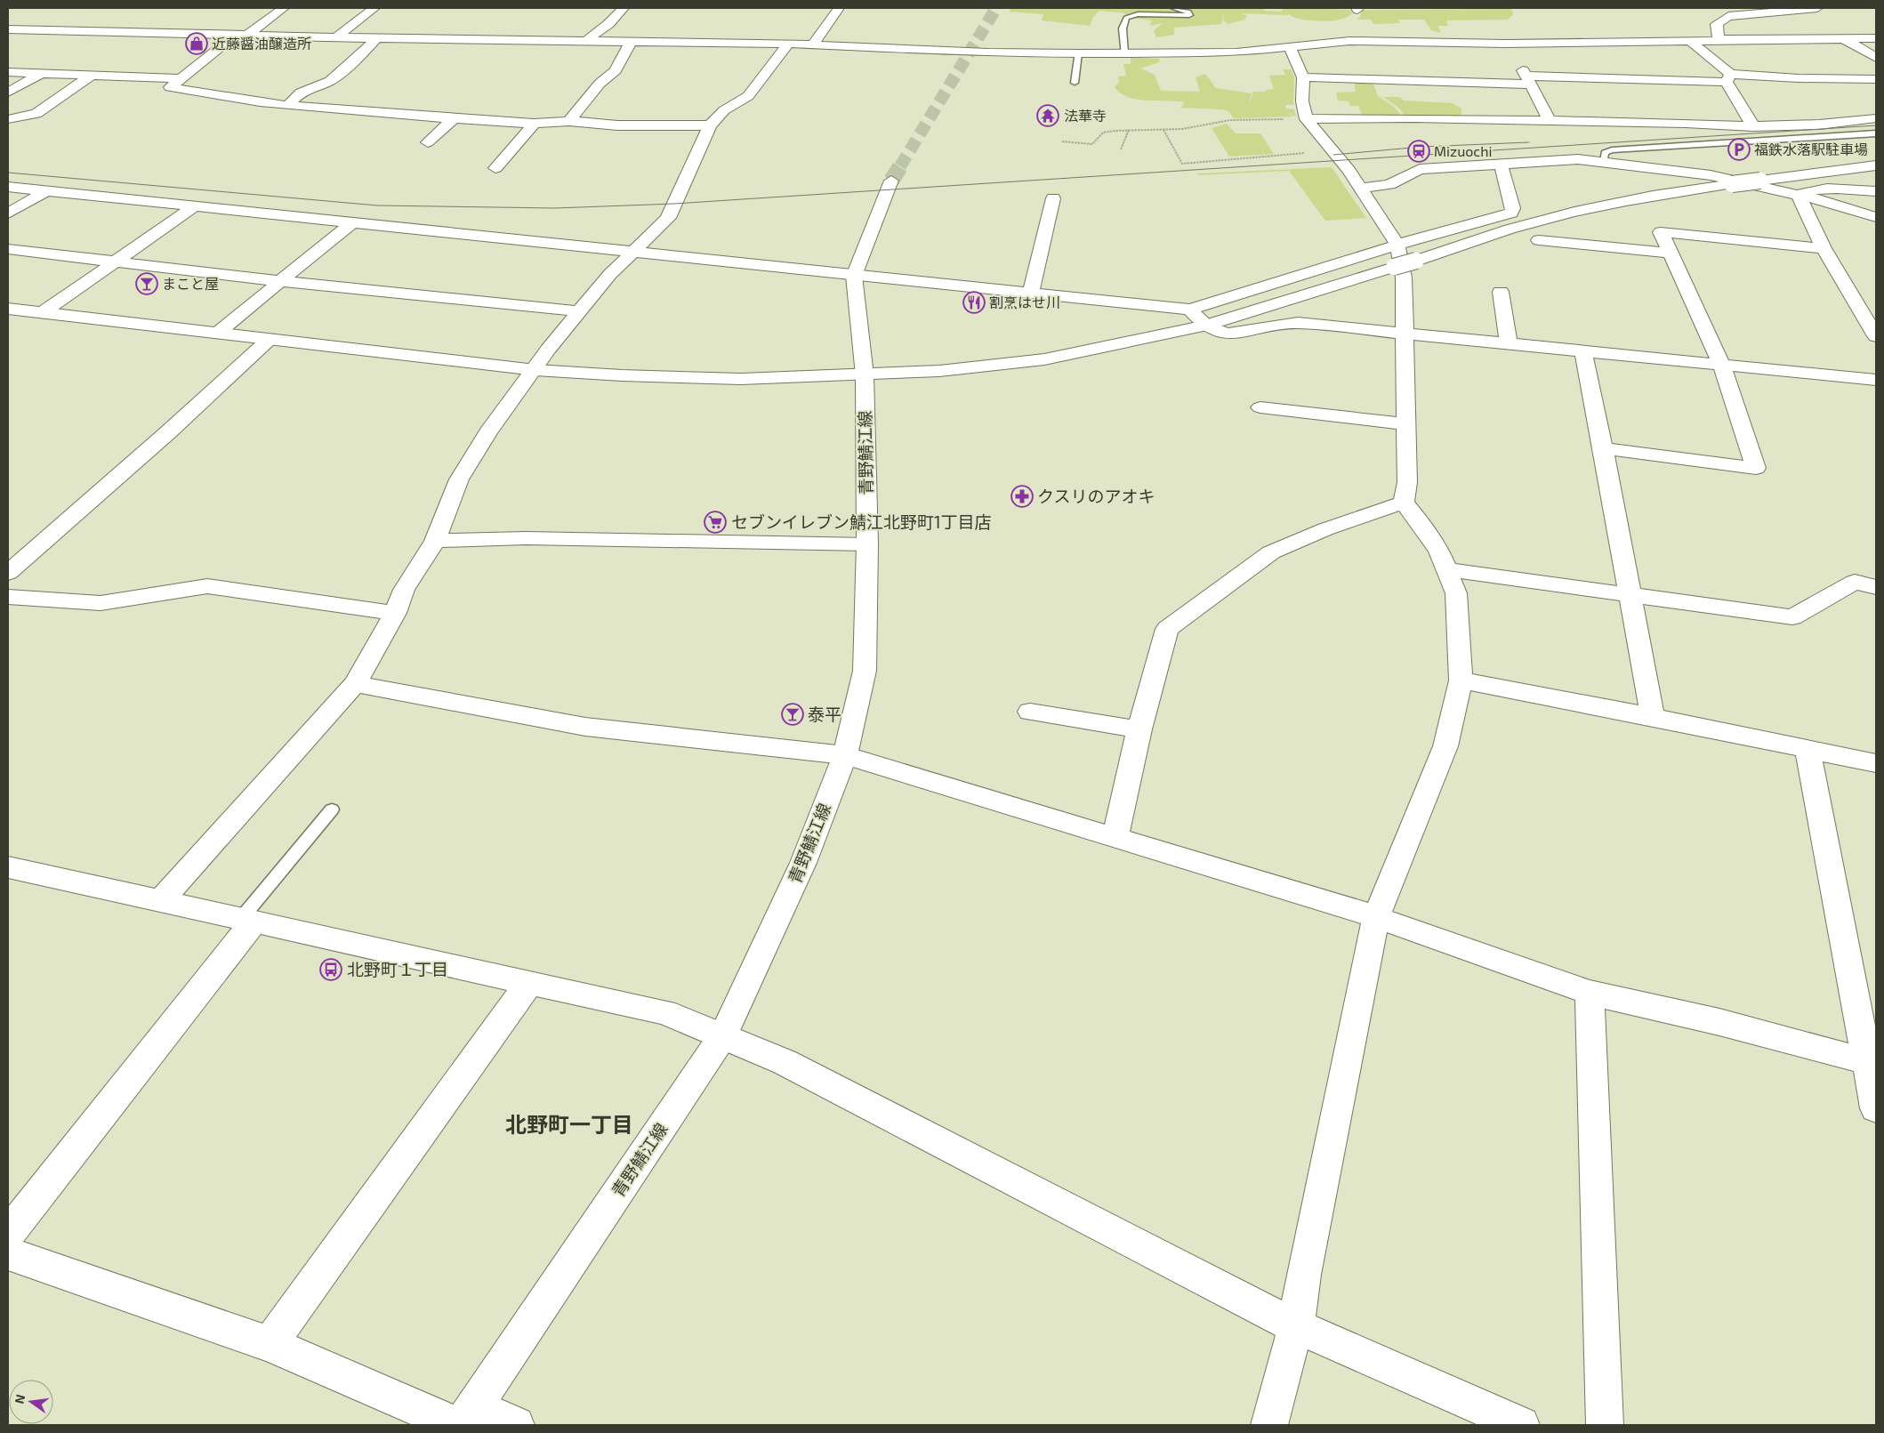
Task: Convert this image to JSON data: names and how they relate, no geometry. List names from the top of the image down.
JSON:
{
  "streets": {
    "street": ["青野鯖江線"]
  },
  "districts": ["北野町一丁目"],
  "places": {
    "shop": ["近藤醤油醸造所"],
    "temple": ["法華寺"],
    "parking": ["福鉄水落駅駐車場"],
    "station": ["Mizuochi"],
    "bar": ["まこと屋", "泰平"],
    "restaurant": ["割烹はせ川"],
    "pharmacy": ["クスリのアオキ"],
    "supermarket": ["セブンイレブン鯖江北野町1丁目店"],
    "bus stop": ["北野町１丁目"]
  },
  "north": "left"
}
